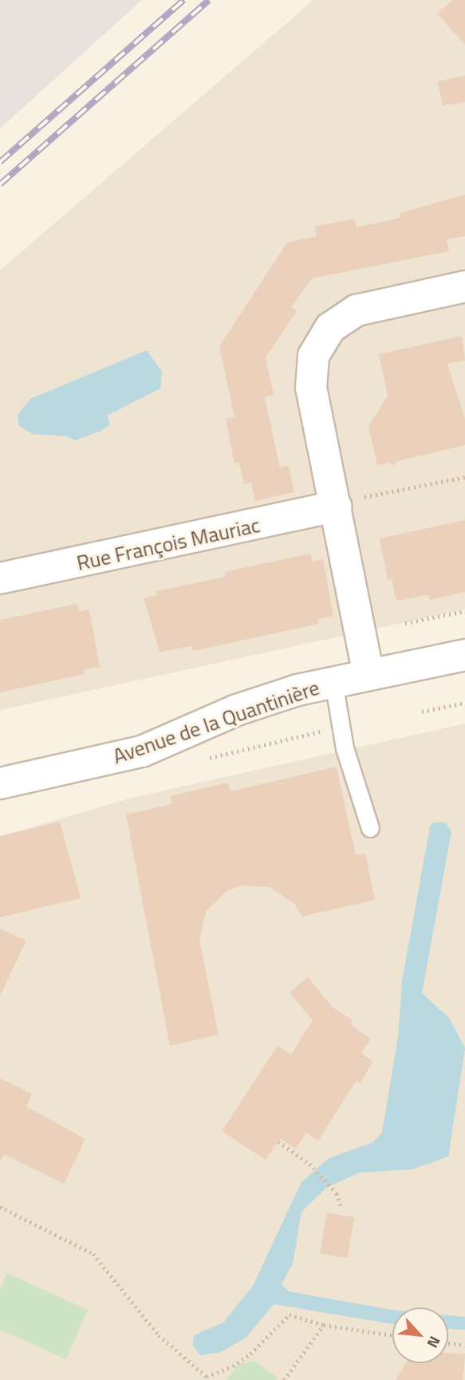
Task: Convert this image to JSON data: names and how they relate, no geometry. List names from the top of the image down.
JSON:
{
  "streets": {
    "street": ["Rue François Mauriac", "Avenue de la Quantinière"]
  },
  "north": "bottom right"
}
